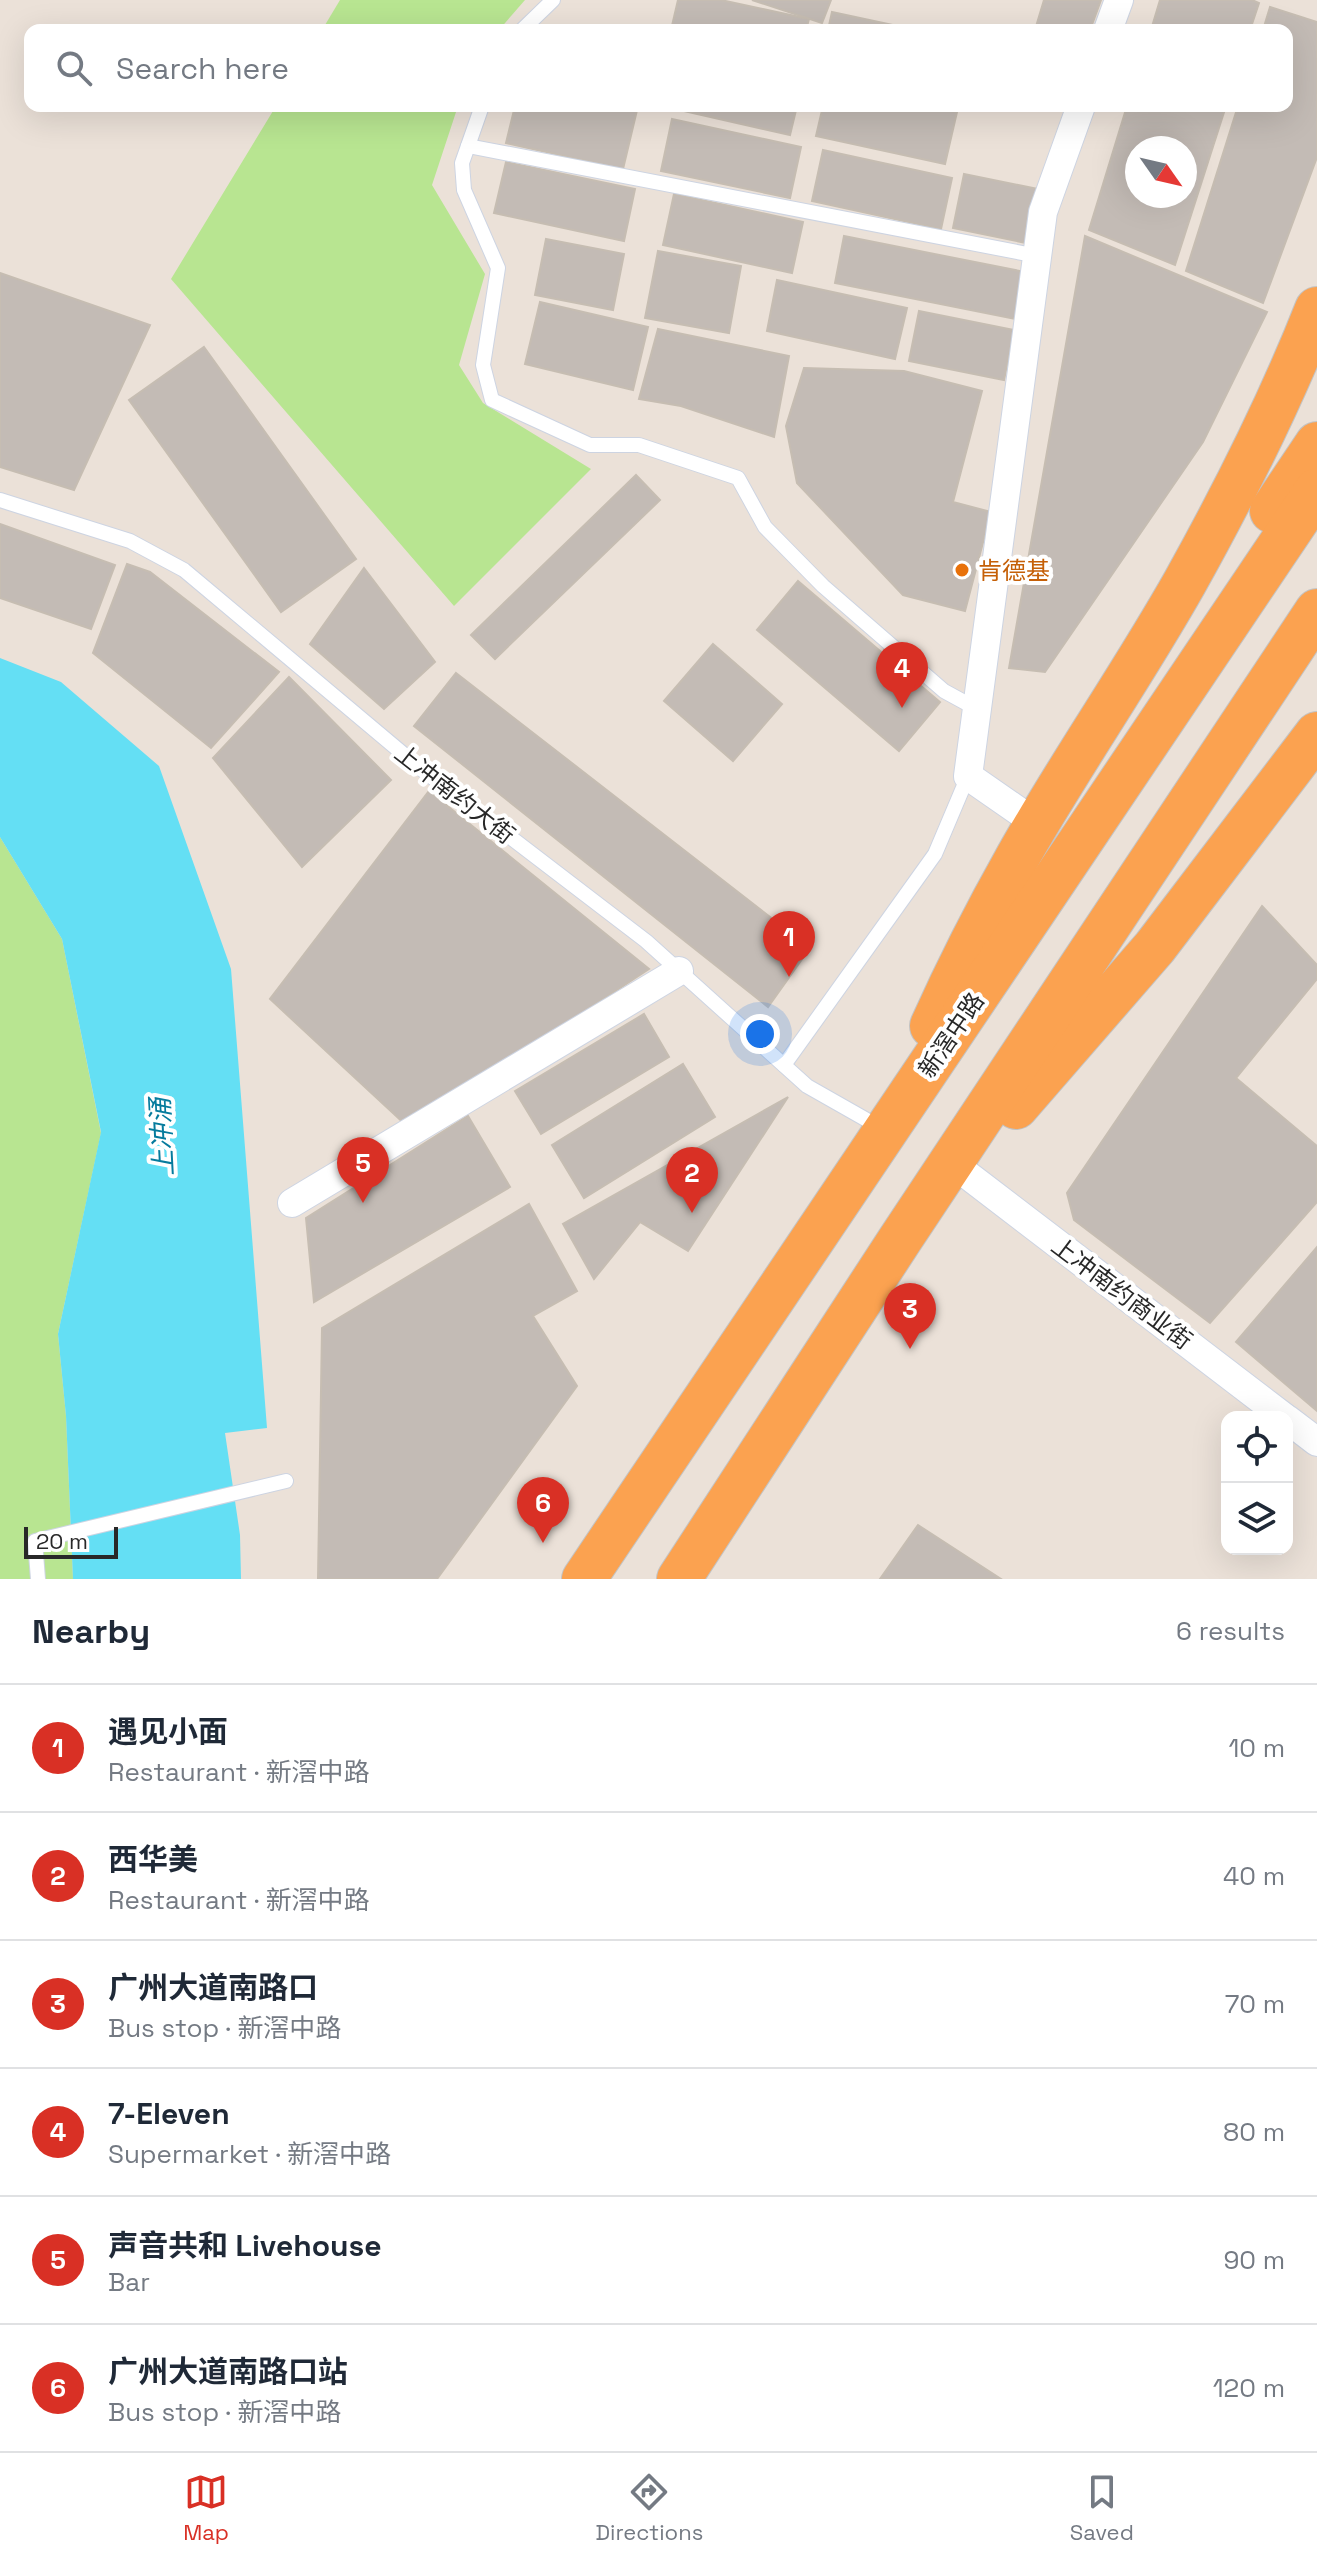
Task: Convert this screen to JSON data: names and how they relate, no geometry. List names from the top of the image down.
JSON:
{
  "streets": {
    "highway": ["新滘中路"],
    "street": ["上冲南约商业街"],
    "lane": ["上冲南约大街"]
  },
  "crossings": [
    ["上冲南约大街", "新滘中路"]
  ],
  "water": ["上冲涌"],
  "places": ["肯德基"],
  "scale_bar": "20 m",
  "north": "bottom right",
  "page": {
    "search": "Search here",
    "pins": [
      "4",
      "1",
      "5",
      "2",
      "3",
      "6"
    ],
    "scale": "20 m",
    "heading": ["Nearby", "6 results"],
    "list": [
      {
        "mark": "1",
        "name": "遇见小面",
        "note": "Restaurant · 新滘中路",
        "value": "10 m"
      },
      {
        "mark": "2",
        "name": "西华美",
        "note": "Restaurant · 新滘中路",
        "value": "40 m"
      },
      {
        "mark": "3",
        "name": "广州大道南路口",
        "note": "Bus stop · 新滘中路",
        "value": "70 m"
      },
      {
        "mark": "4",
        "name": "7-Eleven",
        "note": "Supermarket · 新滘中路",
        "value": "80 m"
      },
      {
        "mark": "5",
        "name": "声音共和 Livehouse",
        "note": "Bar",
        "value": "90 m"
      },
      {
        "mark": "6",
        "name": "广州大道南路口站",
        "note": "Bus stop · 新滘中路",
        "value": "120 m"
      }
    ],
    "nav": ["Map", "Directions", "Saved"]
  }
}
